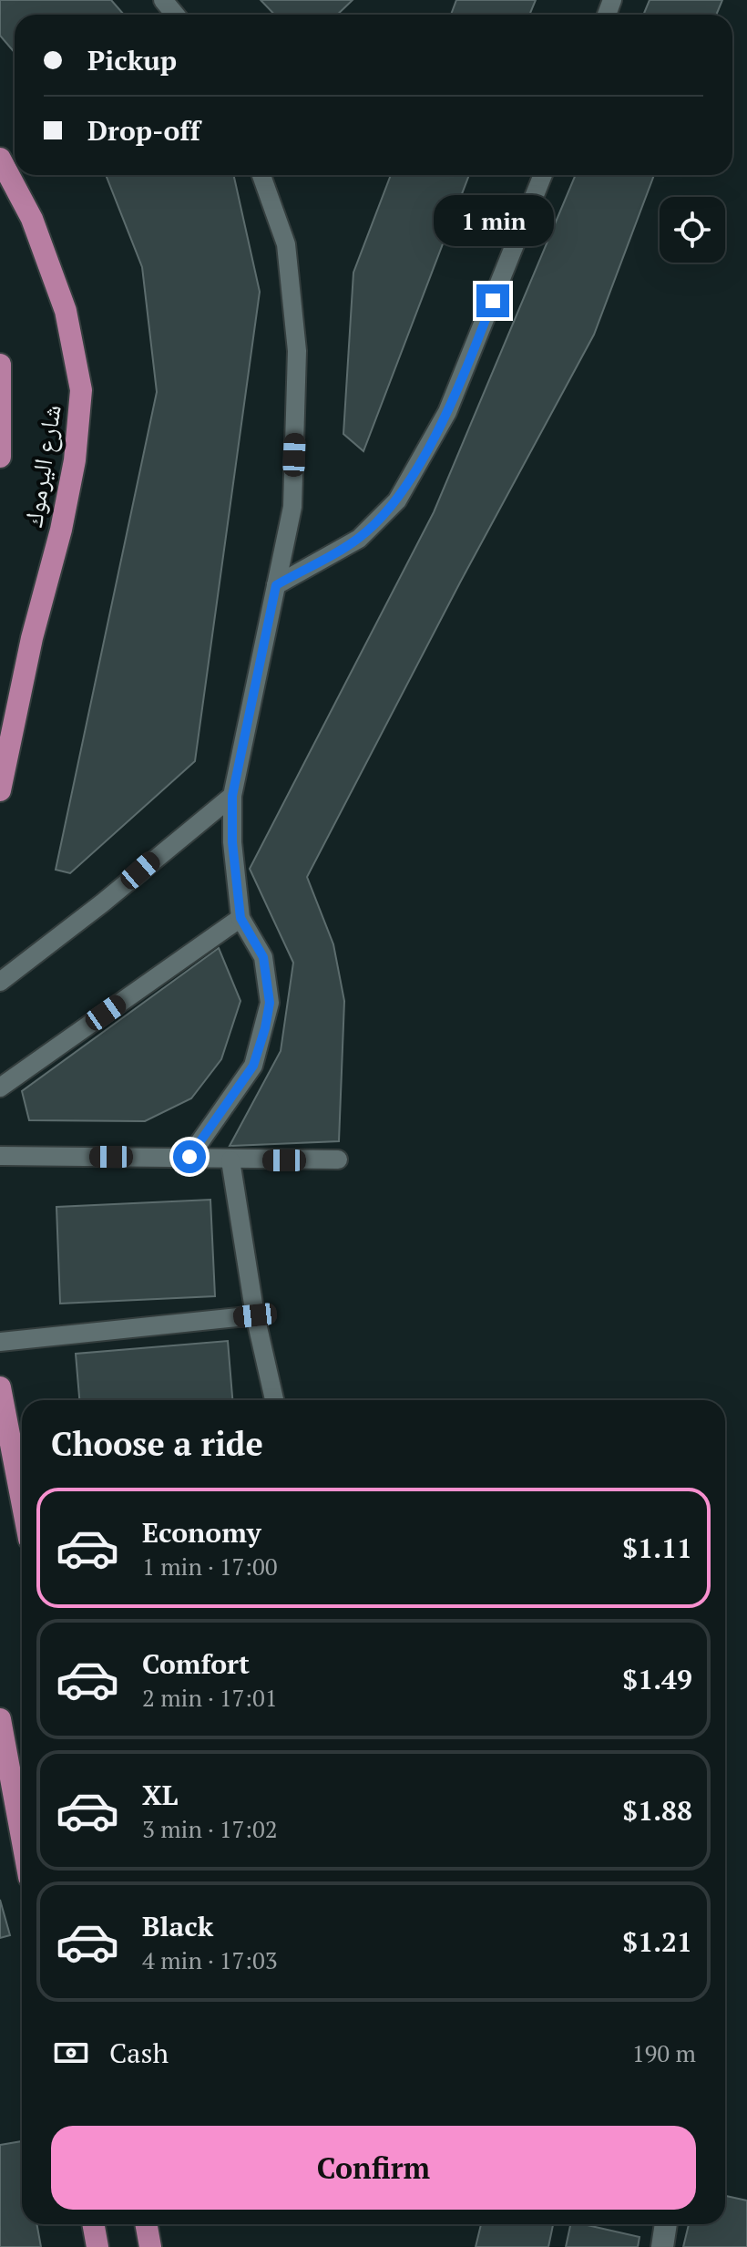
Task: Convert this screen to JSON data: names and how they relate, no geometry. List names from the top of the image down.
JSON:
{
  "streets": {
    "highway": ["شارع اليرموك"]
  },
  "page": {
    "banner": ["Pickup", "Drop-off"],
    "bubble": "1 min",
    "heading": "Choose a ride",
    "list": [
      {
        "name": "Economy",
        "note": "1 min · 17:00",
        "value": "$1.11"
      },
      {
        "name": "Comfort",
        "note": "2 min · 17:01",
        "value": "$1.49"
      },
      {
        "name": "XL",
        "note": "3 min · 17:02",
        "value": "$1.88"
      },
      {
        "name": "Black",
        "note": "4 min · 17:03",
        "value": "$1.21"
      }
    ],
    "pay": ["Cash", "190 m"],
    "buttons": "Confirm"
  }
}
